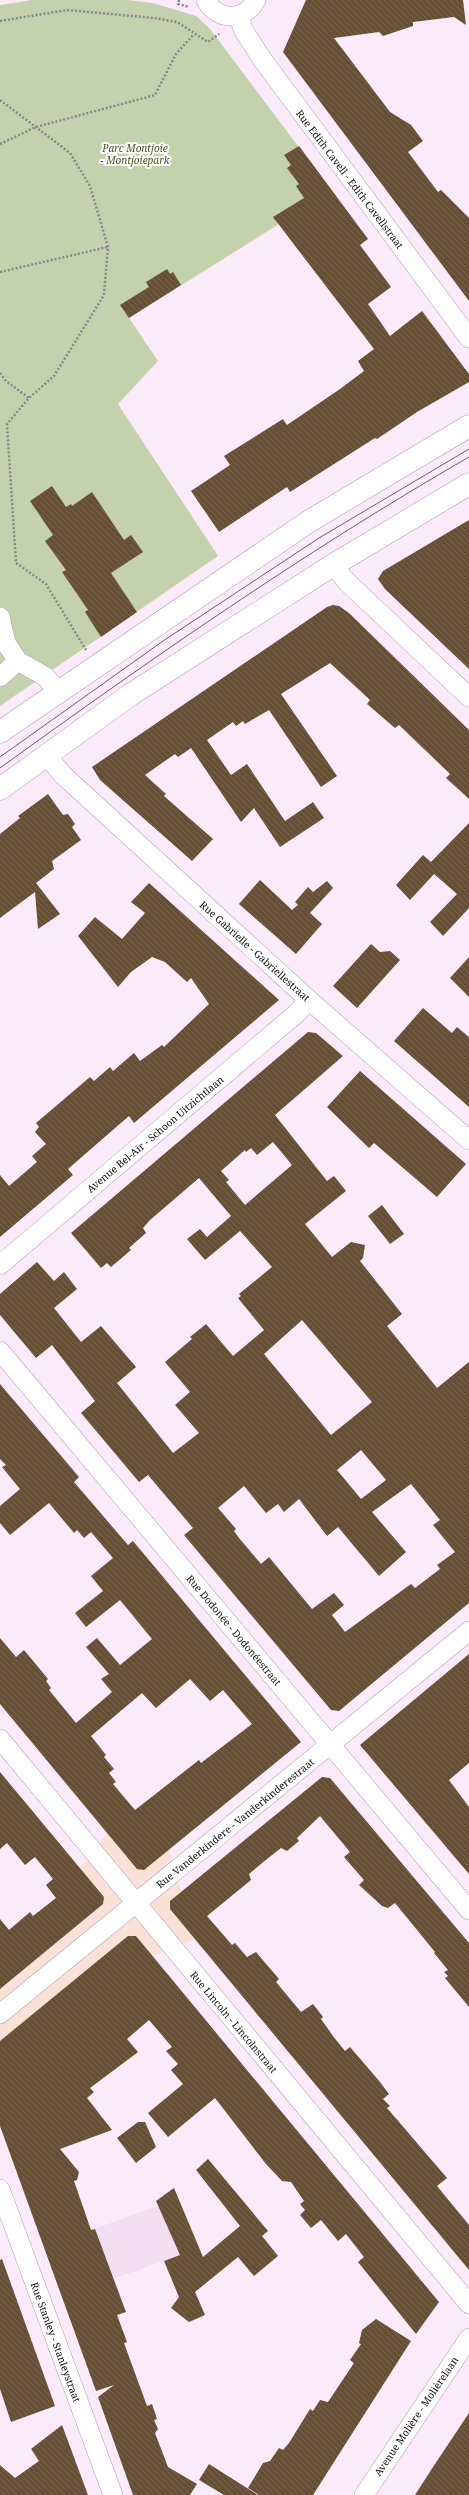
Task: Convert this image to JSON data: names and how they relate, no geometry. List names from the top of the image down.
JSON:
{
  "streets": {
    "street": [
      "Rue Edith Cavell - Edith Cavellstraat",
      "Rue Gabrielle - Gabriellestraat",
      "Avenue Bel-Air - Schoon Uitzichtlaan",
      "Rue Dodonée - Dodonéestraat",
      "Rue Vanderkindere - Vanderkinderestraat",
      "Rue Lincoln - Lincolnstraat",
      "Rue Stanley - Stanleystraat",
      "Avenue Molière - Molièrelaan"
    ]
  },
  "crossings": [
    ["Rue Gabrielle - Gabriellestraat", "Avenue Bel-Air - Schoon Uitzichtlaan"],
    ["Rue Dodonée - Dodonéestraat", "Rue Vanderkindere - Vanderkinderestraat"],
    ["Rue Vanderkindere - Vanderkinderestraat", "Rue Lincoln - Lincolnstraat"]
  ],
  "parks": ["Parc Montjoie - Montjoiepark"]
}
